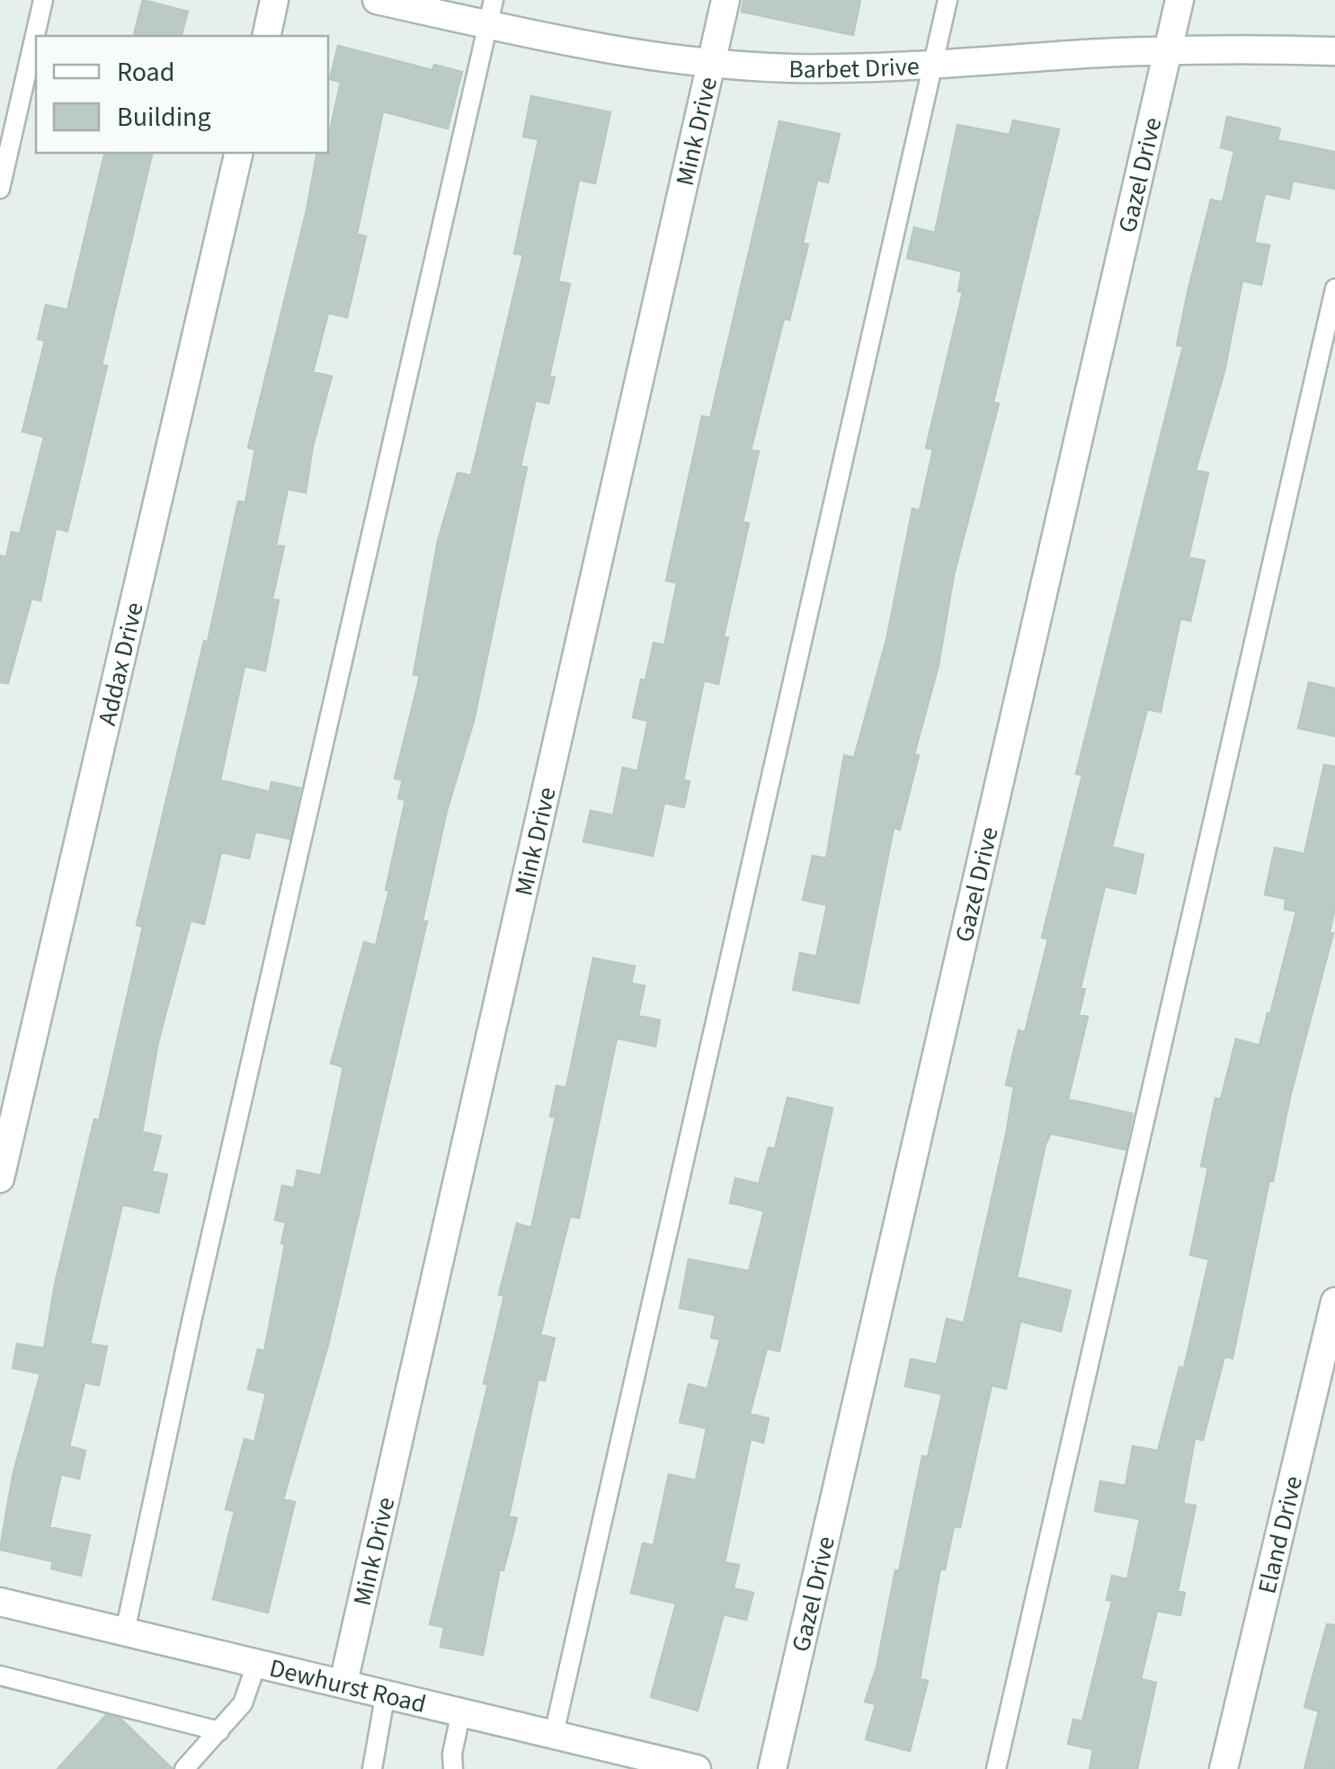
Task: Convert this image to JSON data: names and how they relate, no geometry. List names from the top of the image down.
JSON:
{
  "streets": {
    "street": [
      "Barbet Drive",
      "Mink Drive",
      "Gazel Drive",
      "Addax Drive",
      "Eland Drive",
      "Dewhurst Road"
    ]
  },
  "crossings": [
    ["Barbet Drive", "Mink Drive"],
    ["Barbet Drive", "Gazel Drive"],
    ["Mink Drive", "Dewhurst Road"]
  ],
  "legend": ["Road", "Building"]
}
